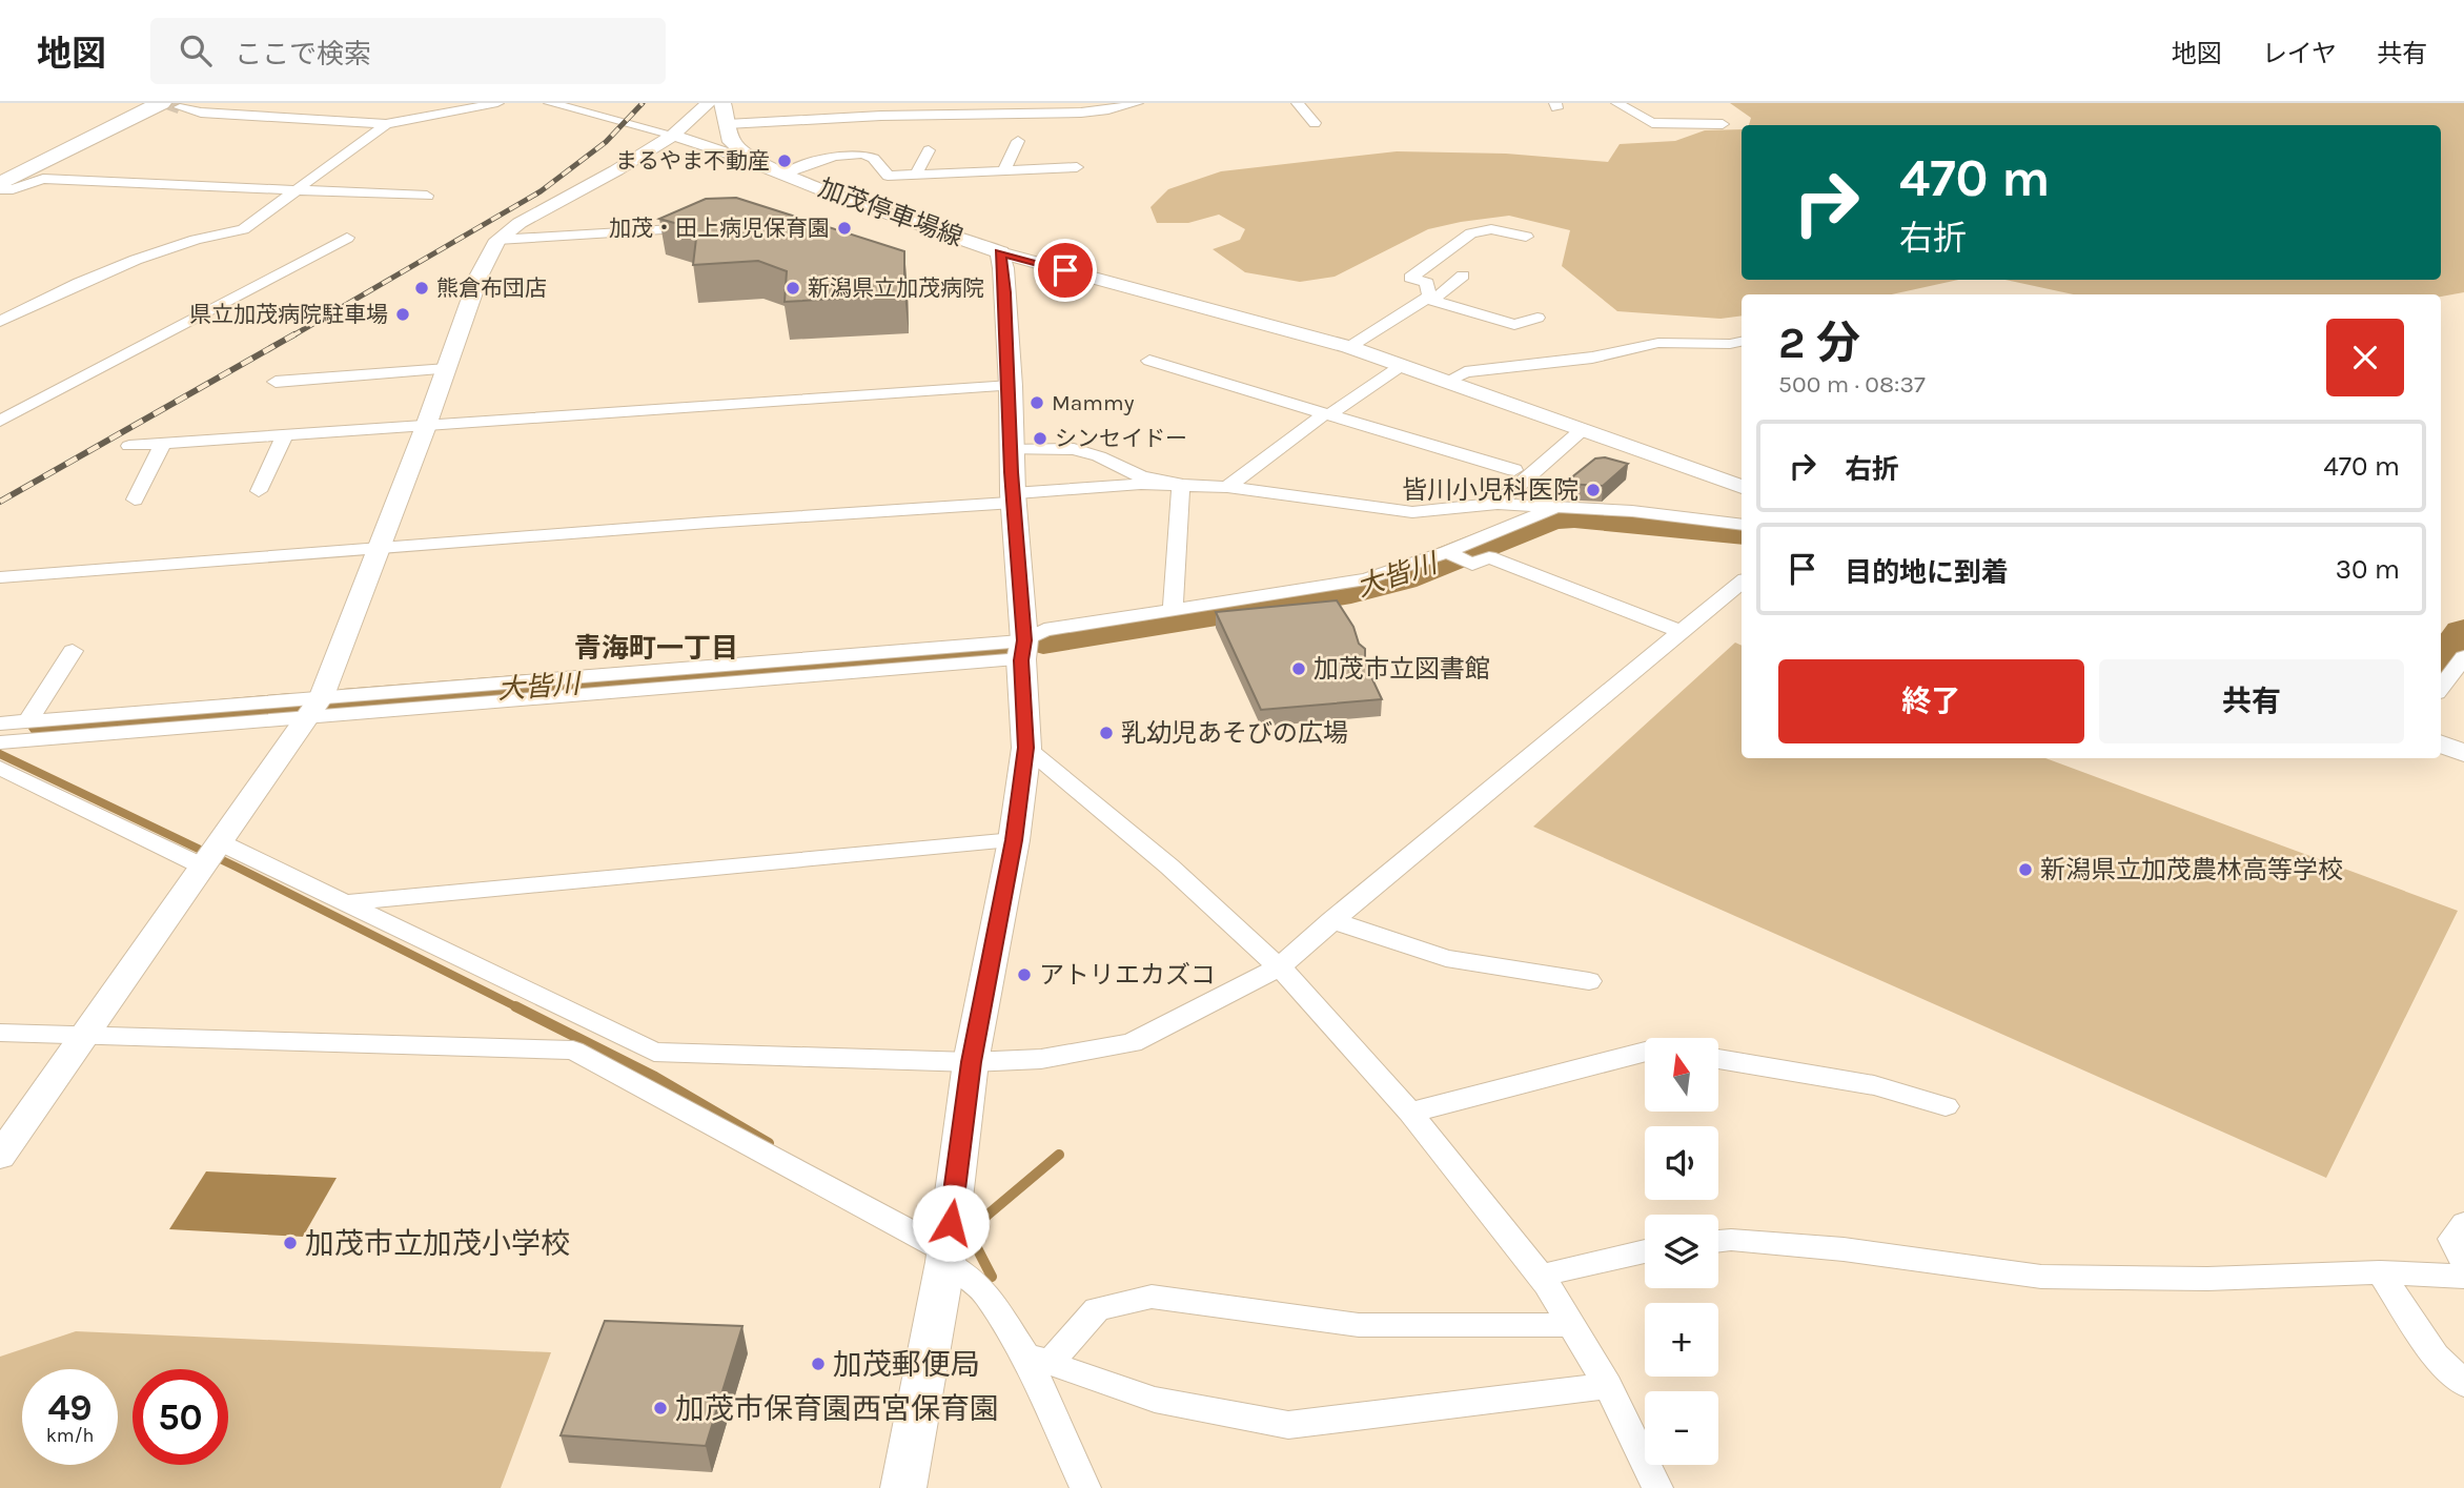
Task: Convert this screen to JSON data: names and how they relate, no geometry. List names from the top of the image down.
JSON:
{
  "streets": {
    "main road": ["加茂停車場線"]
  },
  "districts": ["青海町一丁目"],
  "water": ["大皆川"],
  "places": [
    "まるやま不動産",
    "加茂・田上病児保育園",
    "熊倉布団店",
    "新潟県立加茂病院",
    "県立加茂病院駐車場",
    "Mammy",
    "シンセイドー",
    "皆川小児科医院",
    "加茂市立図書館",
    "乳幼児あそびの広場",
    "新潟県立加茂農林高等学校",
    "アトリエカズコ",
    "加茂市立加茂小学校",
    "加茂郵便局",
    "加茂市保育園西宮保育園"
  ],
  "north": "top",
  "page": {
    "header": "地図",
    "search": "ここで検索",
    "nav": ["地図", "レイヤ", "共有"],
    "turn": ["470 m", "右折"],
    "heading": ["2 分", "500 m · 08:37"],
    "list": [
      {
        "name": "右折",
        "value": "470 m"
      },
      {
        "name": "目的地に到着",
        "value": "30 m"
      }
    ],
    "buttons": ["終了", "共有"],
    "map_buttons": ["+", "−"],
    "speed": "49 km/h",
    "limit": "50"
  }
}
